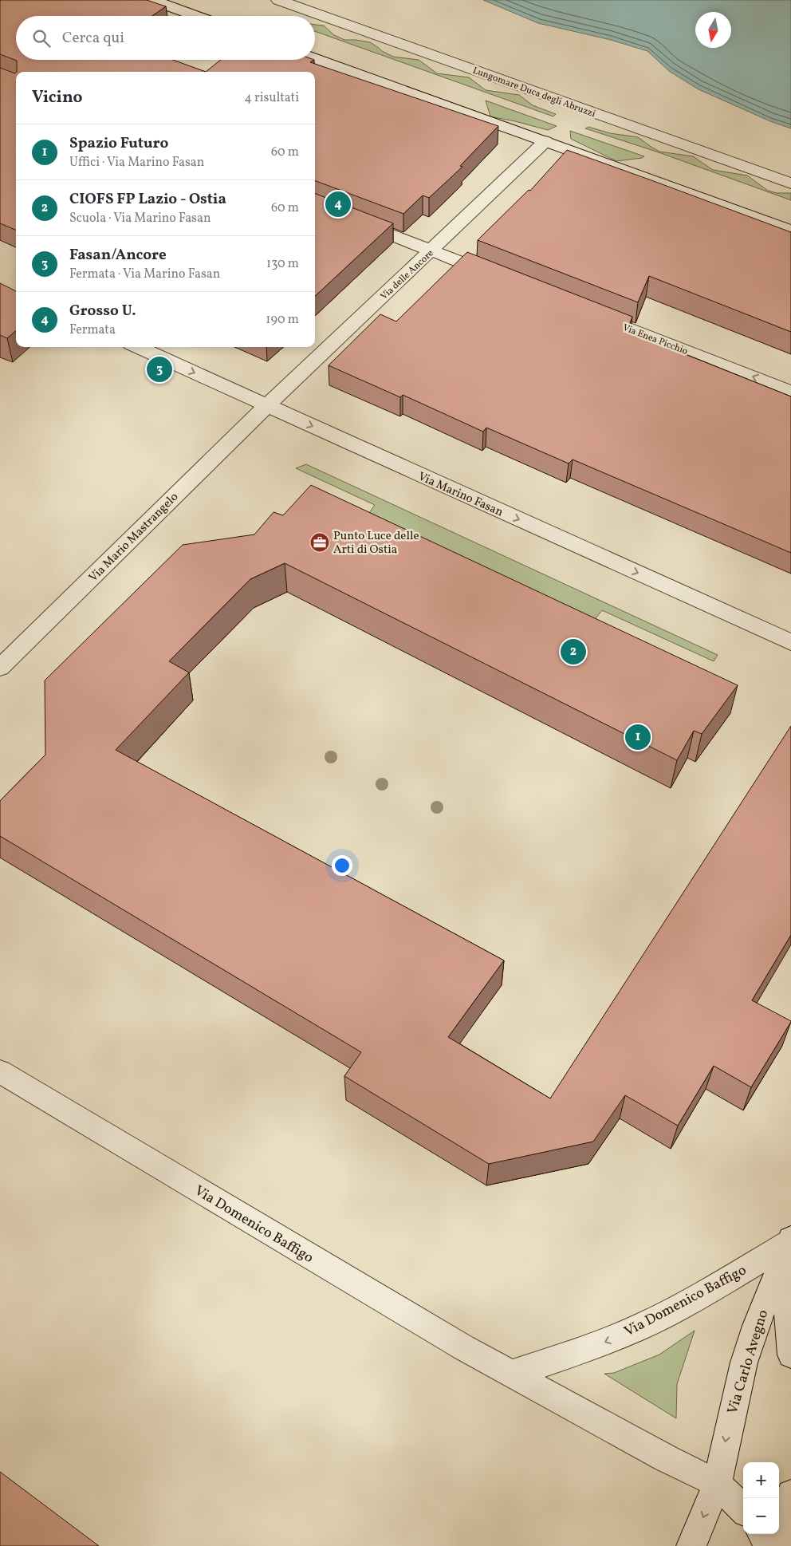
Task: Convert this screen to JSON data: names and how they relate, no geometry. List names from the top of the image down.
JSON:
{
  "streets": {
    "street": [
      "Lungomare Duca degli Abruzzi",
      "Via delle Ancore",
      "Via Enea Picchio",
      "Via Marino Fasan",
      "Via Mario Mastrangelo",
      "Via Domenico Baffigo",
      "Via Carlo Avegno"
    ]
  },
  "crossings": [
    ["Via delle Ancore", "Via Marino Fasan"],
    ["Via delle Ancore", "Via Mario Mastrangelo"],
    ["Via Marino Fasan", "Via Mario Mastrangelo"],
    ["Via Domenico Baffigo", "Via Carlo Avegno"]
  ],
  "one_way": ["Via Marino Fasan"],
  "places": {
    "office": ["Punto Luce delle Arti di Ostia"]
  },
  "north": "bottom",
  "page": {
    "search": "Cerca qui",
    "heading": ["Vicino", "4 risultati"],
    "list": [
      {
        "mark": "1",
        "name": "Spazio Futuro",
        "note": "Uffici · Via Marino Fasan",
        "value": "60 m"
      },
      {
        "mark": "2",
        "name": "CIOFS FP Lazio - Ostia",
        "note": "Scuola · Via Marino Fasan",
        "value": "60 m"
      },
      {
        "mark": "3",
        "name": "Fasan/Ancore",
        "note": "Fermata · Via Marino Fasan",
        "value": "130 m"
      },
      {
        "mark": "4",
        "name": "Grosso U.",
        "note": "Fermata",
        "value": "190 m"
      }
    ],
    "pins": [
      "4",
      "3",
      "2",
      "1"
    ],
    "map_buttons": ["+", "−"]
  }
}
